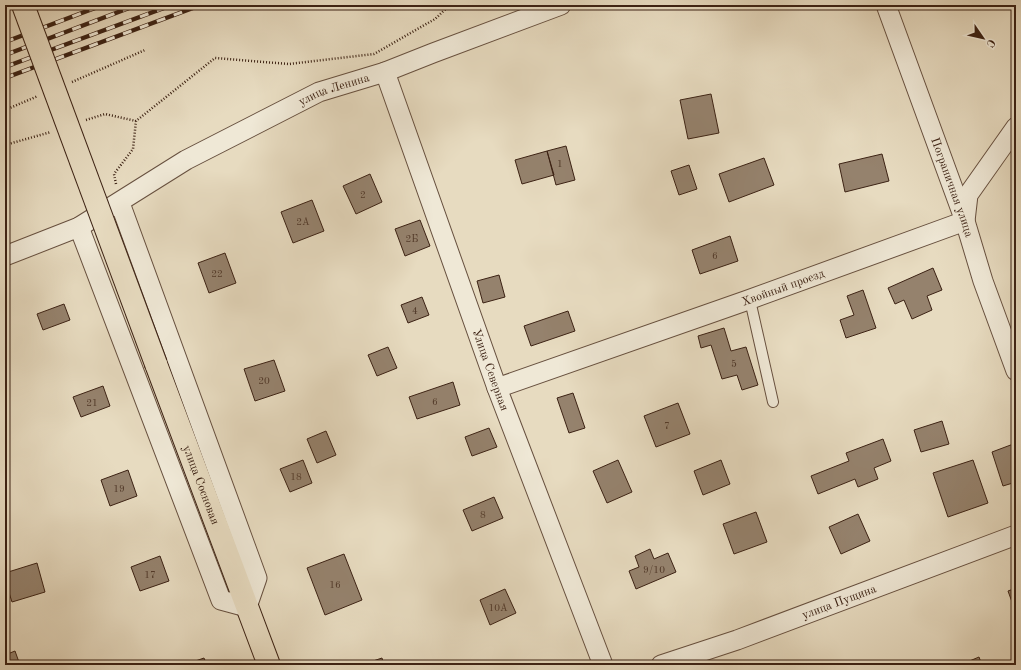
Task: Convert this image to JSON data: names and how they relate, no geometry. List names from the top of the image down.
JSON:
{
  "streets": {
    "main road": ["улица Сосновая"],
    "street": [
      "улица Ленина",
      "Пограничная улица",
      "Хвойный проезд",
      "Улица Северная",
      "улица Пущина"
    ]
  },
  "crossings": [
    ["улица Ленина", "Улица Северная"],
    ["Пограничная улица", "Хвойный проезд"],
    ["Хвойный проезд", "Улица Северная"]
  ],
  "house_numbers": [
    "1",
    "2",
    "2А",
    "2Б",
    "6",
    "22",
    "4",
    "5",
    "20",
    "6",
    "21",
    "7",
    "18",
    "19",
    "8",
    "9/10",
    "17",
    "16",
    "10А"
  ],
  "north": "bottom right"
}
